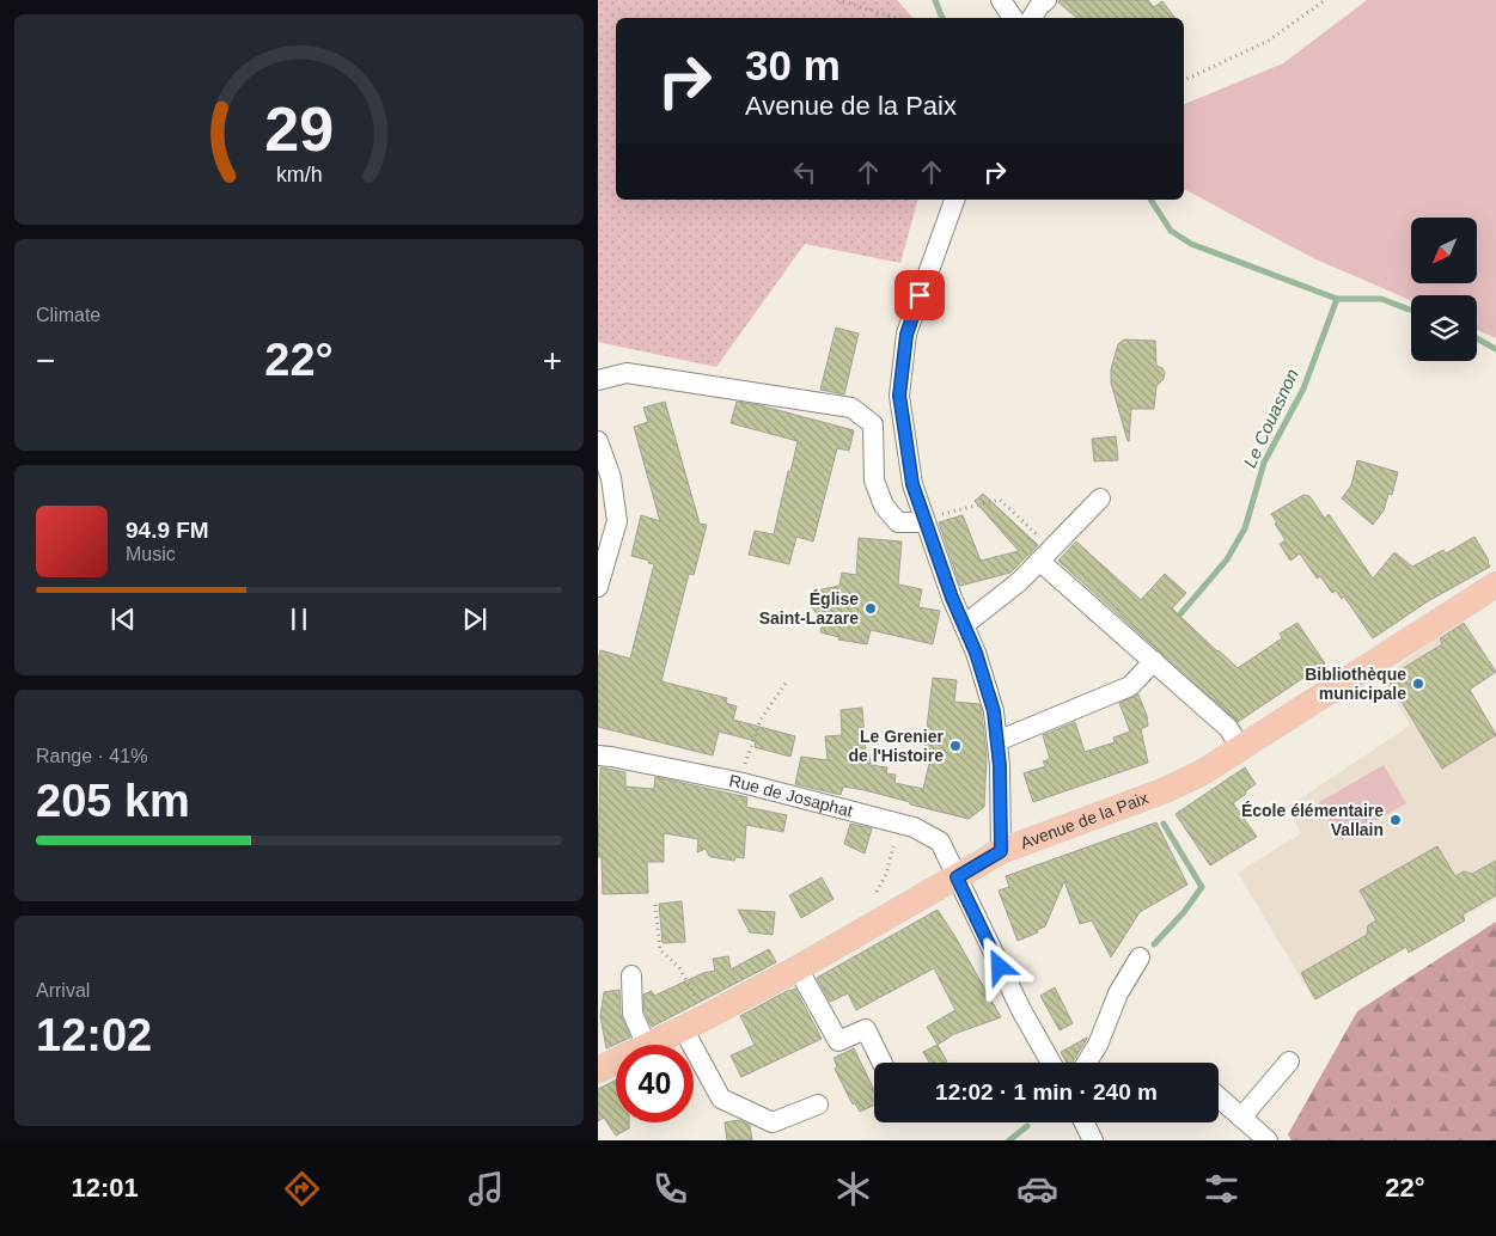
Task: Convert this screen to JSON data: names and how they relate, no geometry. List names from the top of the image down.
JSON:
{
  "streets": {
    "main road": ["Avenue de la Paix"],
    "street": ["Rue de Josaphat"]
  },
  "crossings": [
    ["Rue de Josaphat", "Avenue de la Paix"]
  ],
  "water": ["Le Couasnon"],
  "places": [
    "Église Saint-Lazare",
    "Bibliothèque municipale",
    "Le Grenier de l'Histoire",
    "École élémentaire Vallain"
  ],
  "north": "bottom left",
  "page": {
    "turn": ["30 m", "Avenue de la Paix"],
    "tile": [
      "Climate",
      ["Range · 41%", "205 km"],
      ["Arrival", "12:02"]
    ],
    "heat": ["−", "22°", "+"],
    "song": ["94.9 FM", "Music"],
    "limit": "40",
    "trip": "12:02 · 1 min · 240 m",
    "tabs": ["12:01", "22°"],
    "gauge": ["29", "km/h"]
  }
}
